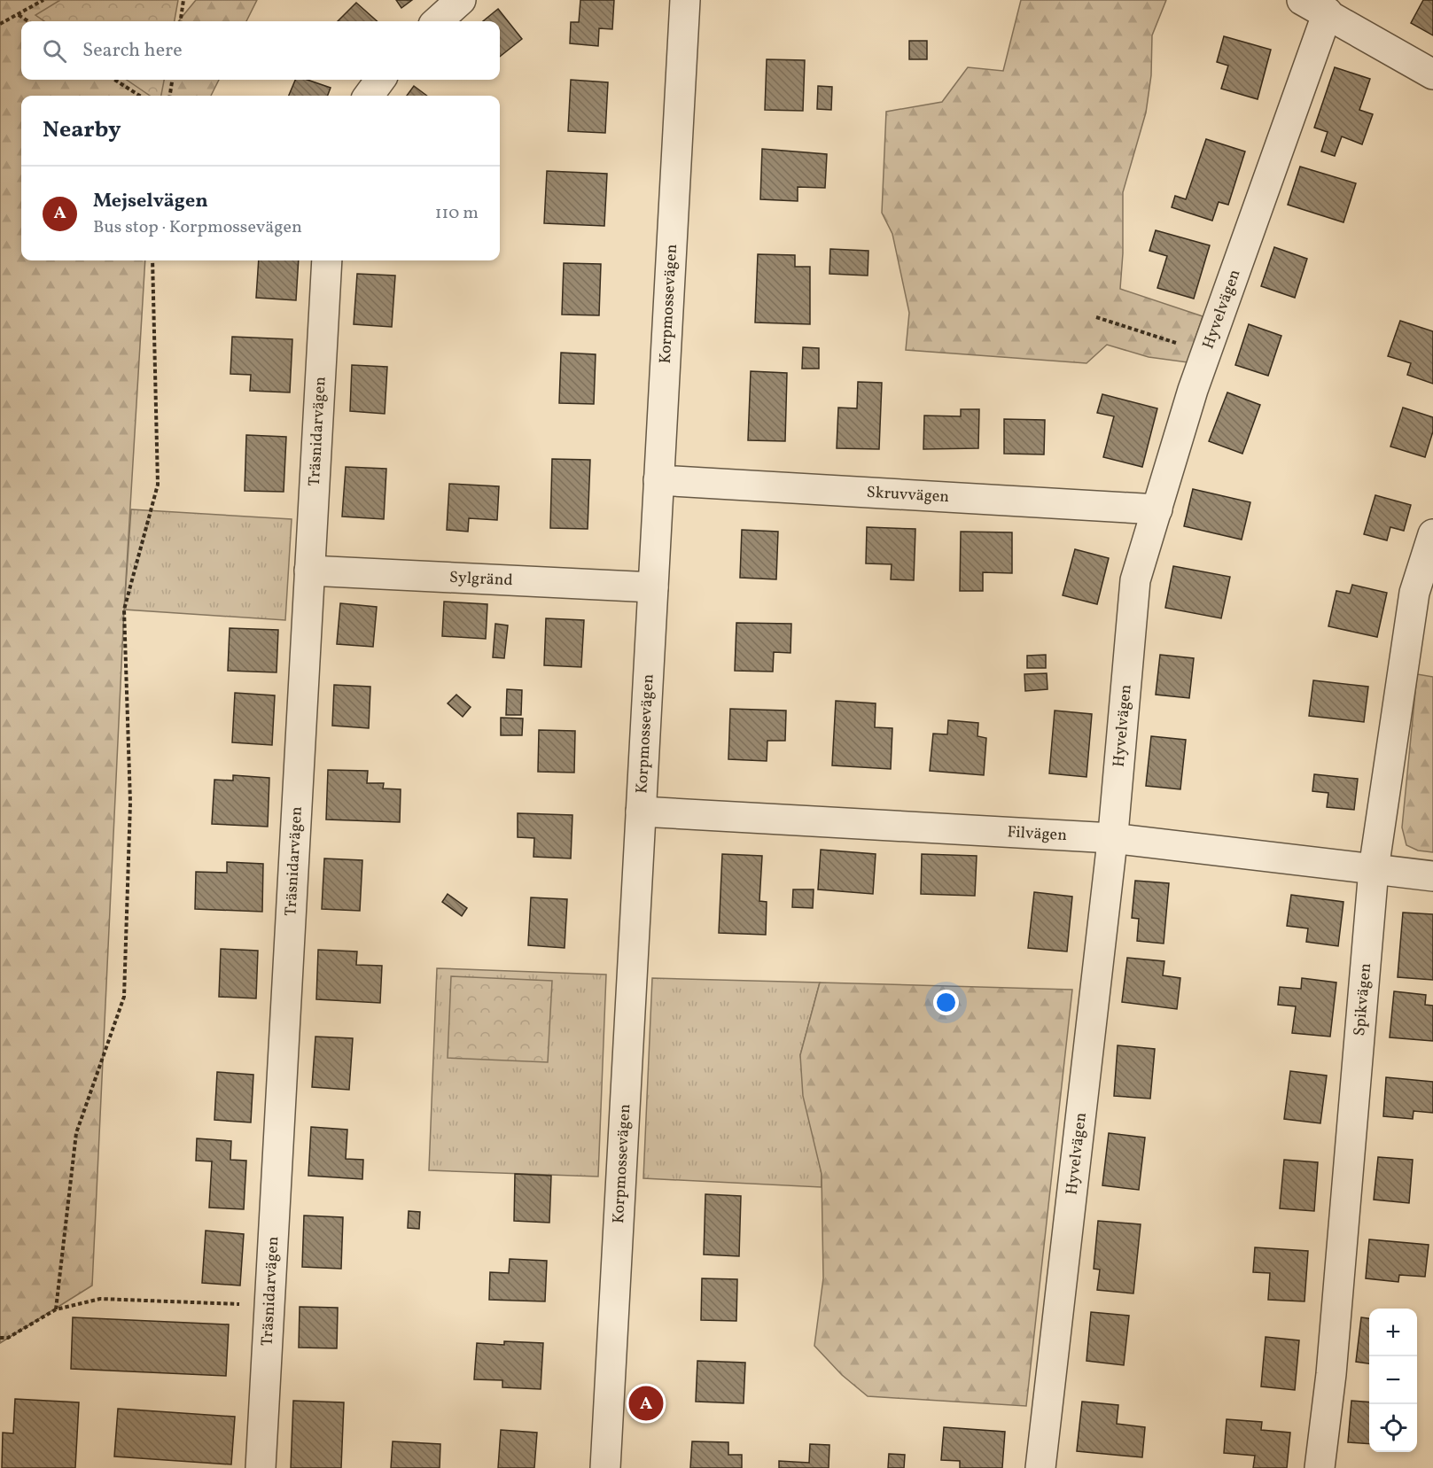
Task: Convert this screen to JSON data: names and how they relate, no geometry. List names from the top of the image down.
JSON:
{
  "streets": {
    "street": [
      "Korpmossevägen",
      "Hyvelvägen",
      "Träsnidarvägen",
      "Skruvvägen",
      "Sylgränd",
      "Filvägen",
      "Spikvägen"
    ]
  },
  "crossings": [
    ["Korpmossevägen", "Skruvvägen"],
    ["Korpmossevägen", "Sylgränd"],
    ["Korpmossevägen", "Filvägen"],
    ["Hyvelvägen", "Skruvvägen"],
    ["Hyvelvägen", "Filvägen"],
    ["Träsnidarvägen", "Sylgränd"],
    ["Filvägen", "Spikvägen"]
  ],
  "page": {
    "search": "Search here",
    "heading": "Nearby",
    "list": [
      {
        "mark": "A",
        "name": "Mejselvägen",
        "note": "Bus stop · Korpmossevägen",
        "value": "110 m"
      }
    ],
    "map_buttons": ["+", "−"],
    "pins": "A"
  }
}
